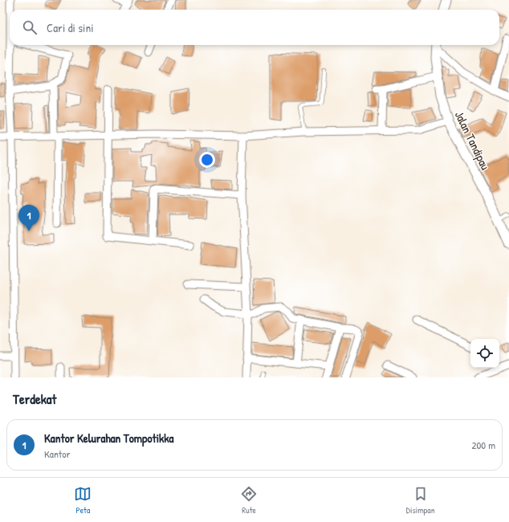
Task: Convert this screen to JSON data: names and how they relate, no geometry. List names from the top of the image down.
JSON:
{
  "streets": {
    "street": ["Jalan Tandipau"]
  },
  "page": {
    "search": "Cari di sini",
    "pins": "1",
    "heading": "Terdekat",
    "list": [
      {
        "mark": "1",
        "name": "Kantor Kelurahan Tompotikka",
        "note": "Kantor",
        "value": "200 m"
      }
    ],
    "nav": ["Peta", "Rute", "Disimpan"]
  }
}
